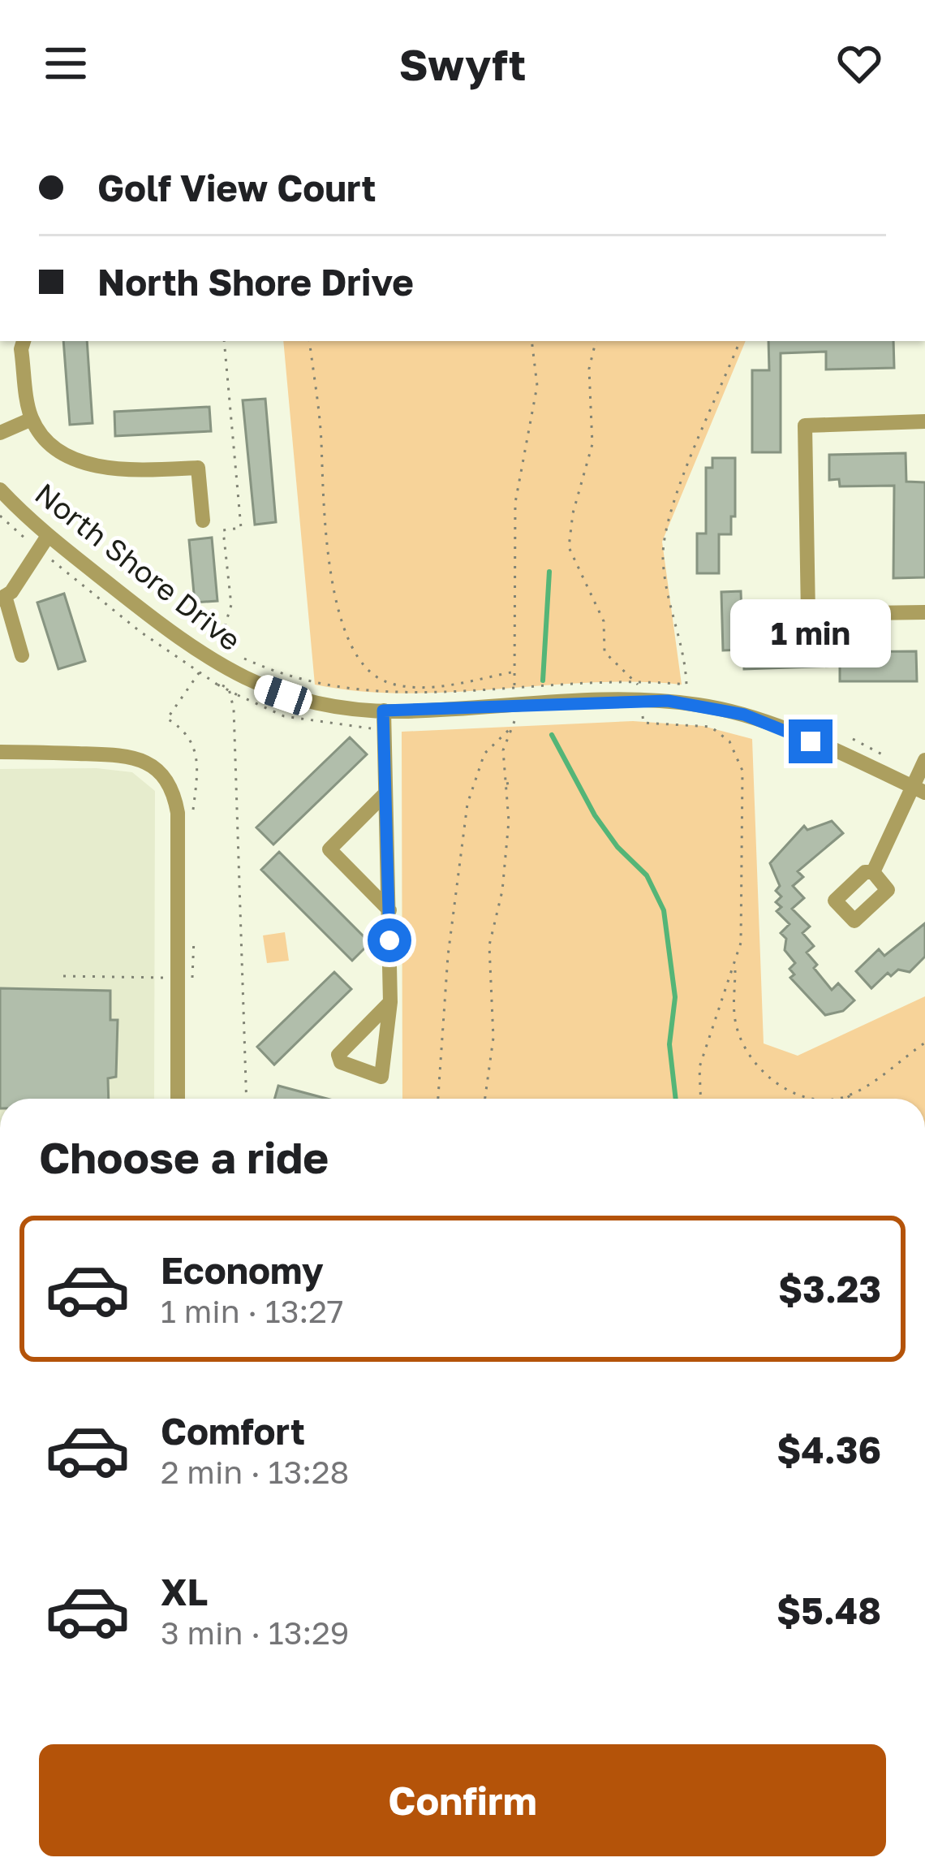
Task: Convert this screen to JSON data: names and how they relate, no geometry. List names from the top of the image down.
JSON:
{
  "streets": {
    "street": ["North Shore Drive"]
  },
  "page": {
    "header": "Swyft",
    "banner": ["Golf View Court", "North Shore Drive"],
    "bubble": "1 min",
    "heading": "Choose a ride",
    "list": [
      {
        "name": "Economy",
        "note": "1 min · 13:27",
        "value": "$3.23"
      },
      {
        "name": "Comfort",
        "note": "2 min · 13:28",
        "value": "$4.36"
      },
      {
        "name": "XL",
        "note": "3 min · 13:29",
        "value": "$5.48"
      }
    ],
    "buttons": "Confirm"
  }
}
